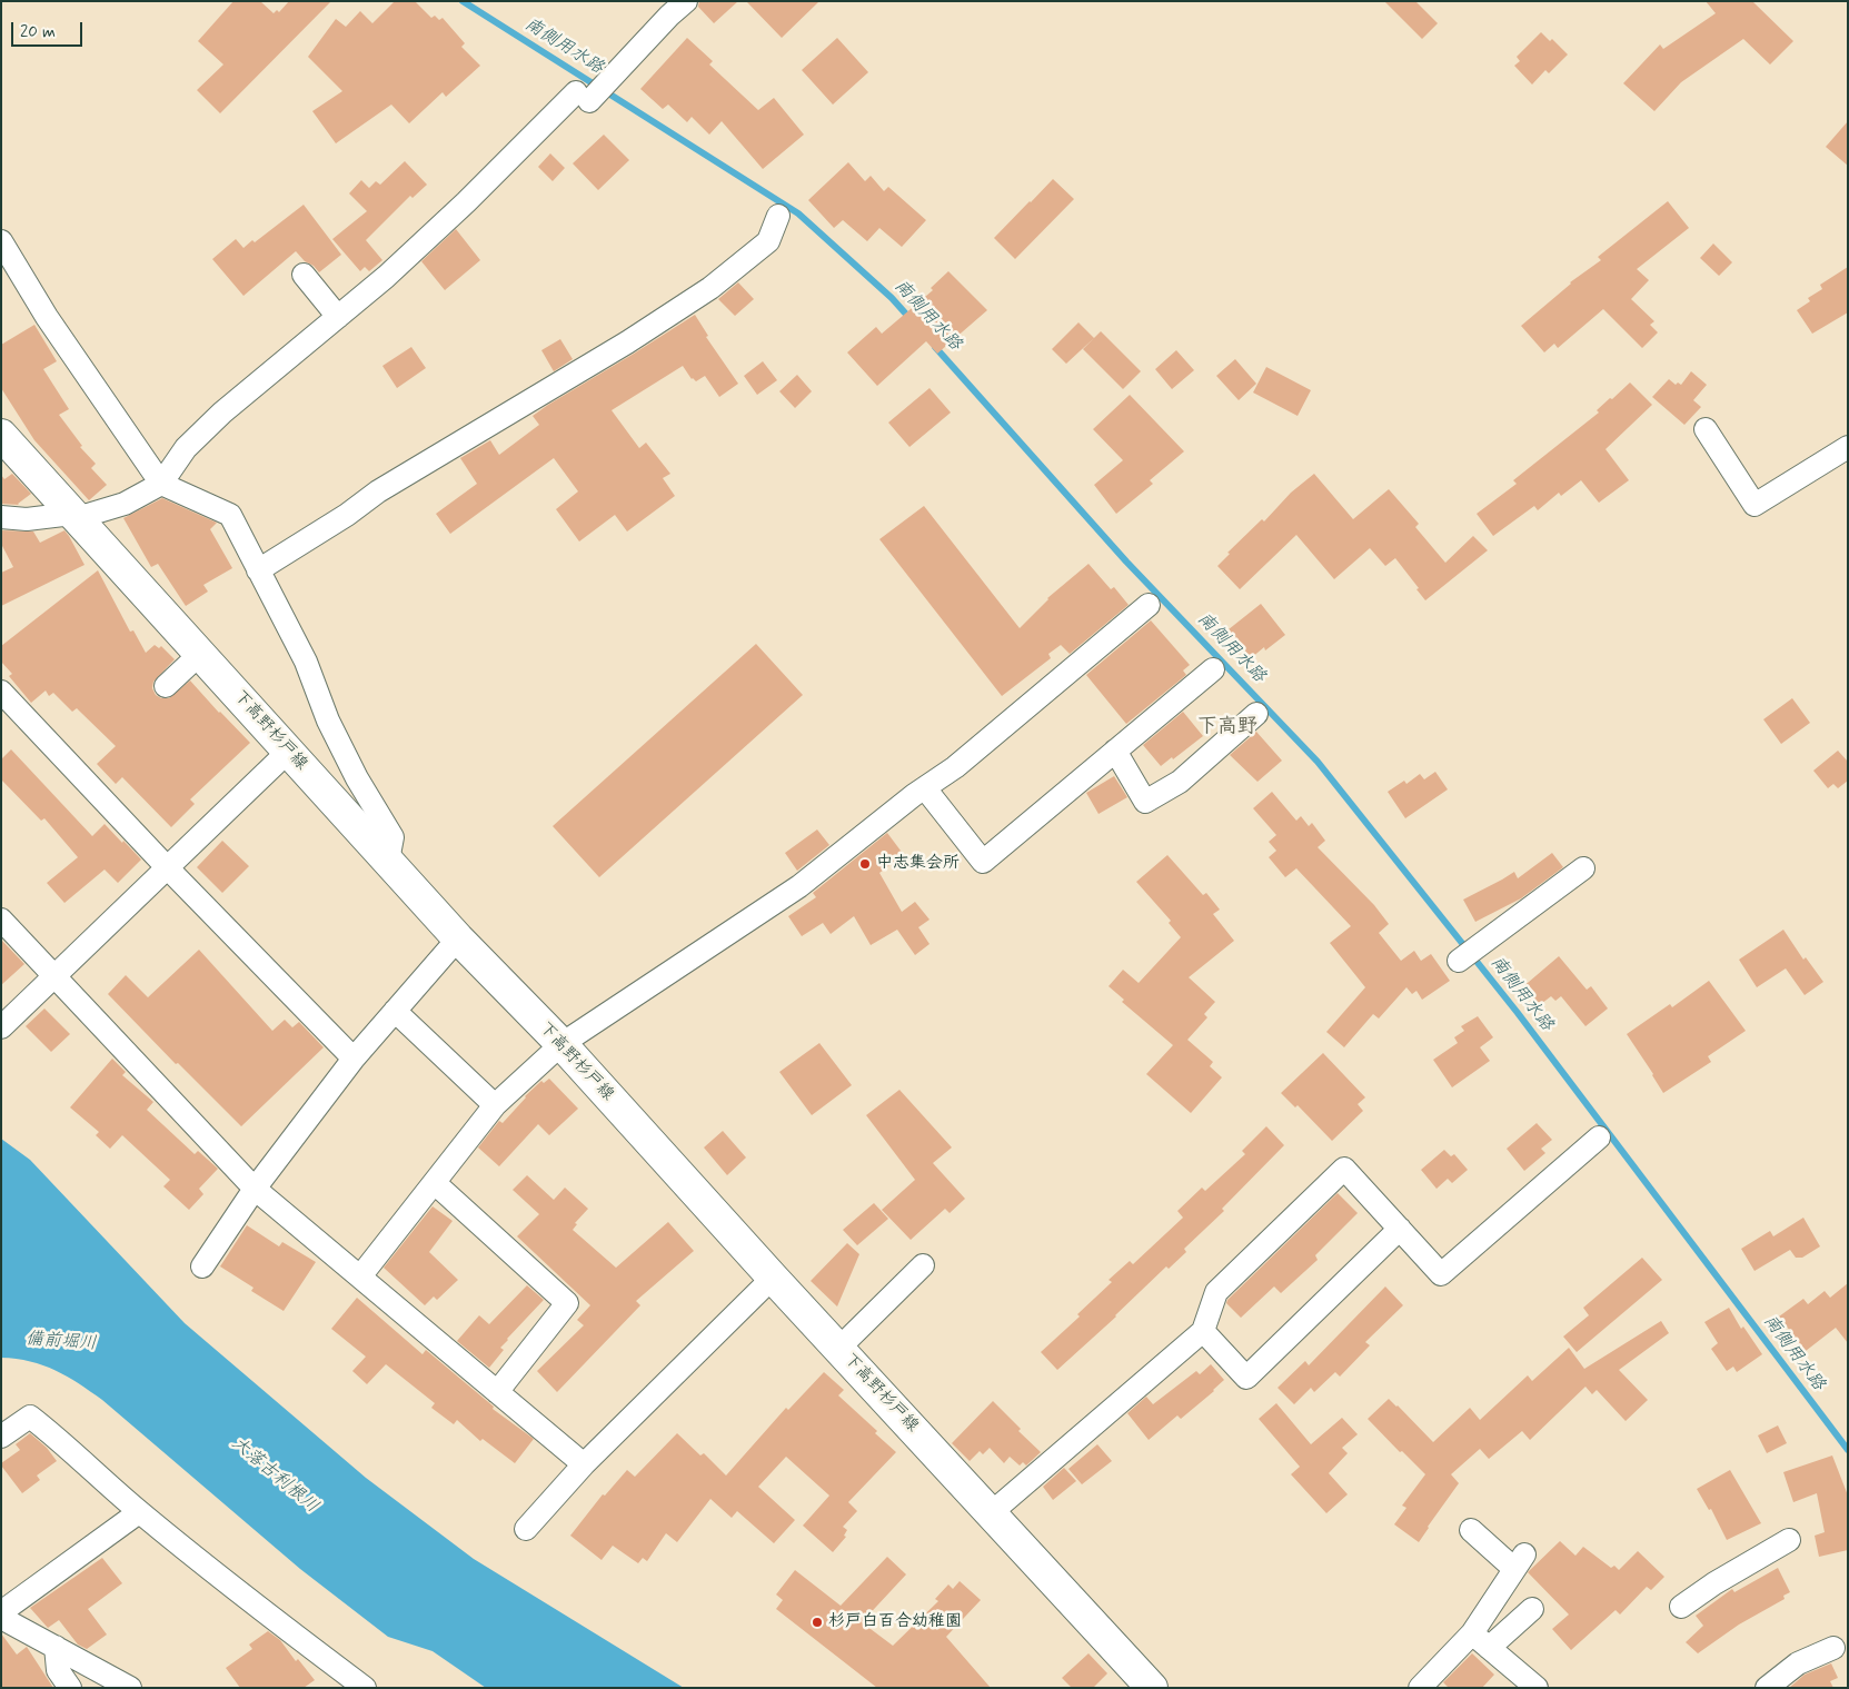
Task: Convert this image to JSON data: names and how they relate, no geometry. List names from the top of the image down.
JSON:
{
  "streets": {
    "main road": ["下高野杉戸線"]
  },
  "districts": ["下高野"],
  "water": ["南側用水路", "備前堀川", "大落古利根川"],
  "places": ["中志集会所", "杉戸白百合幼稚園"],
  "scale_bar": "20 m"
}
